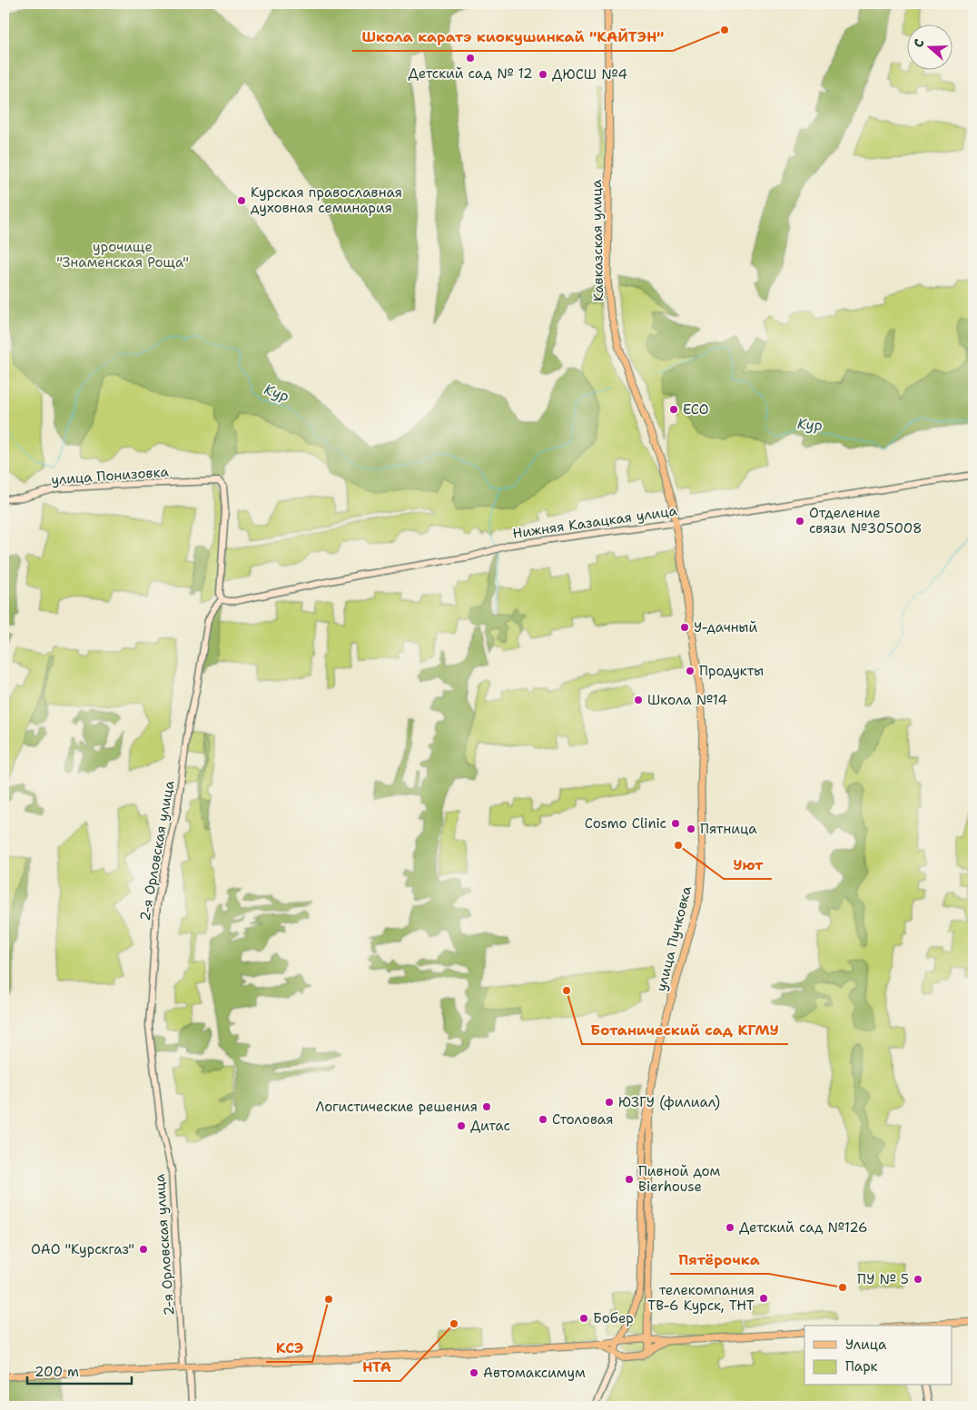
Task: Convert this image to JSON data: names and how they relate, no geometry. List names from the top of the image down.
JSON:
{
  "streets": {
    "main road": ["Кавказская улица", "улица Пучковка"],
    "street": ["улица Понизовка", "Нижняя Казацкая улица", "2-я Орловская улица"]
  },
  "crossings": [
    ["Кавказская улица", "Нижняя Казацкая улица"],
    ["Кавказская улица", "улица Пучковка"],
    ["улица Понизовка", "Нижняя Казацкая улица"],
    ["улица Понизовка", "2-я Орловская улица"],
    ["Нижняя Казацкая улица", "2-я Орловская улица"],
    ["Нижняя Казацкая улица", "улица Пучковка"]
  ],
  "water": ["Кур"],
  "parks": ["урочище \"Знаменская Роща\""],
  "places": [
    "Школа каратэ киокушинкай \"КАЙТЭН\"",
    "Детский сад № 12",
    "ДЮСШ №4",
    "Курская православная духовная семинария",
    "ECO",
    "Отделение связи №305008",
    "У-дачный",
    "Продукты",
    "Школа №14",
    "Cosmo Clinic",
    "Пятница",
    "Уют",
    "Ботанический сад КГМУ",
    "ЮЗГУ (филиал)",
    "Логистические решения",
    "Столовая",
    "Дитас",
    "Пивной дом Bierhouse",
    "Детский сад №126",
    "ОАО \"Курскгаз\"",
    "ПУ № 5",
    "Пятёрочка",
    "телекомпания ТВ-6 Курск, ТНТ",
    "КСЭ",
    "Бобер",
    "НТА",
    "Автомаксимум"
  ],
  "legend": ["Улица", "Парк"],
  "scale_bar": "200 m",
  "north": "left"
}
